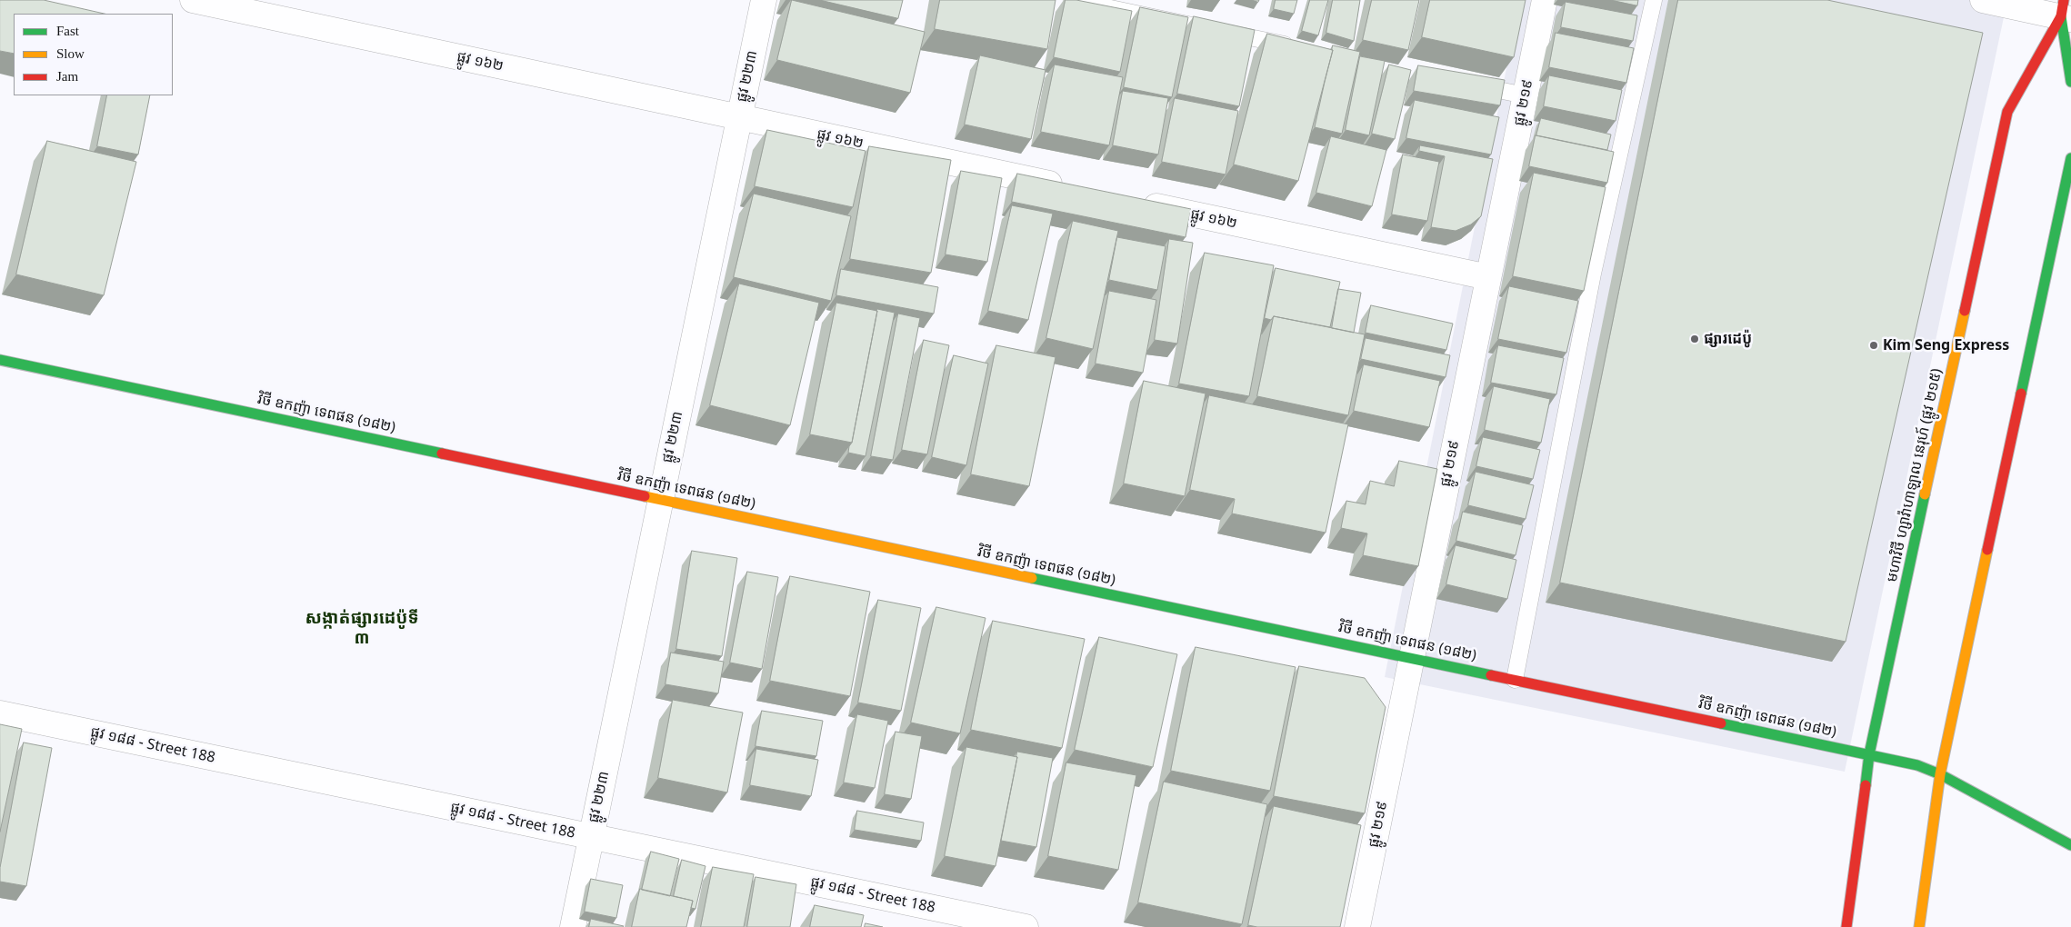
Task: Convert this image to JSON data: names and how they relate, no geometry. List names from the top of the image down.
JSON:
{
  "streets": {
    "street": [
      "ផ្លូវ ១៦២",
      "ផ្លូវ ២២៣",
      "ផ្លូវ ២១៩",
      "វិថី ឧកញ៉ា ទេពផន (១៨២)",
      "មហាវិថី ហ្សាវ៉ាហាឡាល នេរុហ៍ (ផ្លូវ ២១៥)",
      "ផ្លូវ ១៨៨ - Street 188"
    ]
  },
  "crossings": [
    ["ផ្លូវ ១៦២", "ផ្លូវ ២២៣"],
    ["ផ្លូវ ១៦២", "ផ្លូវ ២១៩"],
    ["ផ្លូវ ២២៣", "វិថី ឧកញ៉ា ទេពផន (១៨២)"],
    ["ផ្លូវ ២២៣", "ផ្លូវ ១៨៨ - Street 188"],
    ["ផ្លូវ ២១៩", "វិថី ឧកញ៉ា ទេពផន (១៨២)"],
    ["វិថី ឧកញ៉ា ទេពផន (១៨២)", "មហាវិថី ហ្សាវ៉ាហាឡាល នេរុហ៍ (ផ្លូវ ២១៥)"]
  ],
  "districts": ["សង្កាត់ផ្សារដេប៉ូទី ៣"],
  "places": ["ផ្សារដេប៉ូ", "Kim Seng Express"],
  "legend": ["Fast", "Slow", "Jam"]
}
